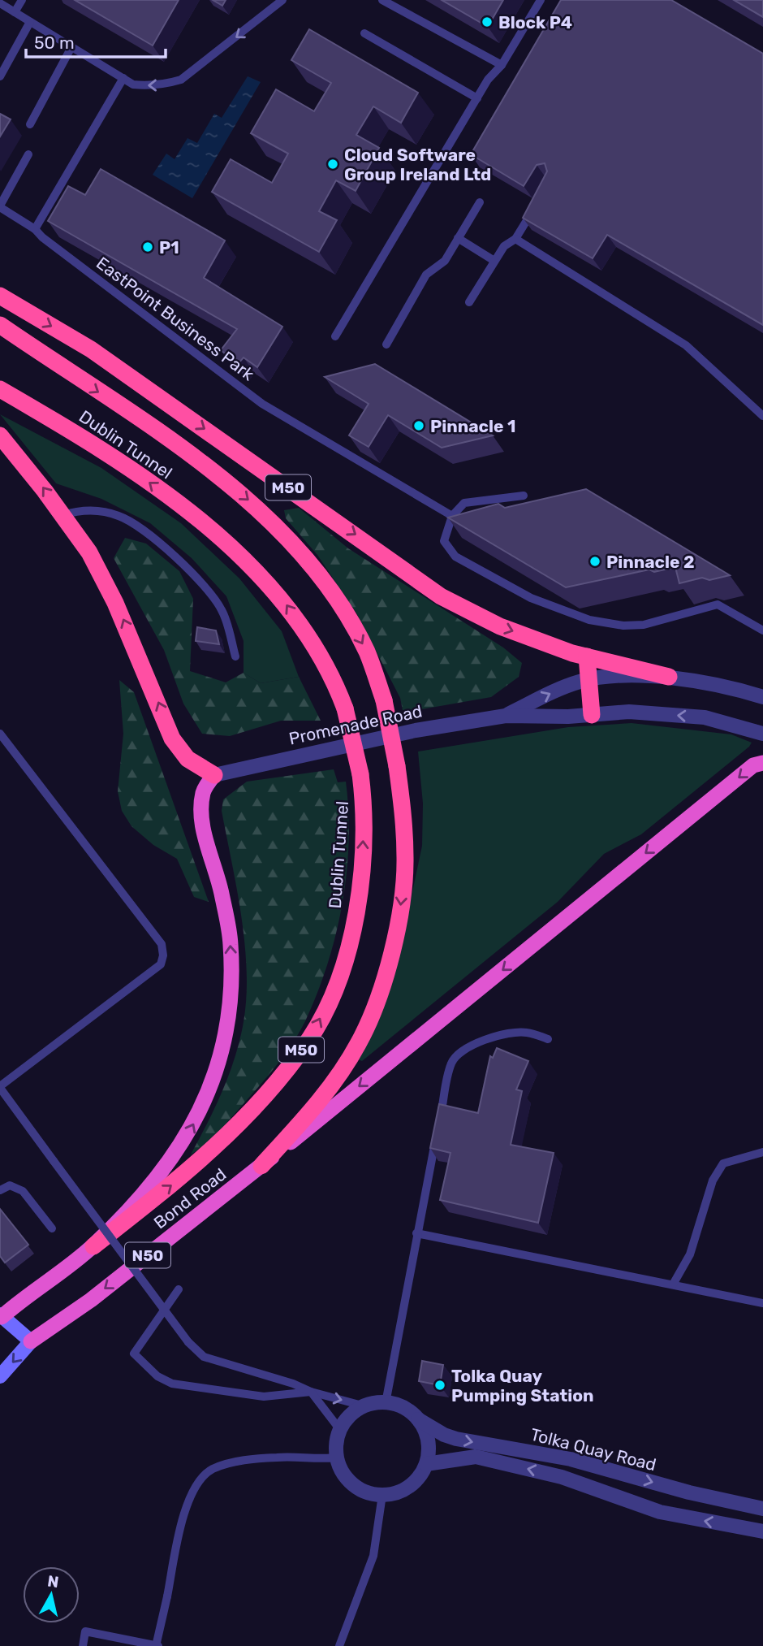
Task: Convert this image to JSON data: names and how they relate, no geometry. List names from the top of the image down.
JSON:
{
  "streets": {
    "highway": [
      "Dublin Tunnel",
      "M50",
      "Bond Road",
      "N50"
    ],
    "street": ["Promenade Road", "Tolka Quay Road"],
    "lane": ["EastPoint Business Park"]
  },
  "crossings": [
    ["Dublin Tunnel", "Bond Road"],
    ["M50", "Promenade Road"]
  ],
  "one_way": ["Bond Road"],
  "places": [
    "Block P4",
    "Cloud Software Group Ireland Ltd",
    "P1",
    "Pinnacle 1",
    "Pinnacle 2",
    "Tolka Quay Pumping Station"
  ],
  "scale_bar": "50 m",
  "north": "top"
}
